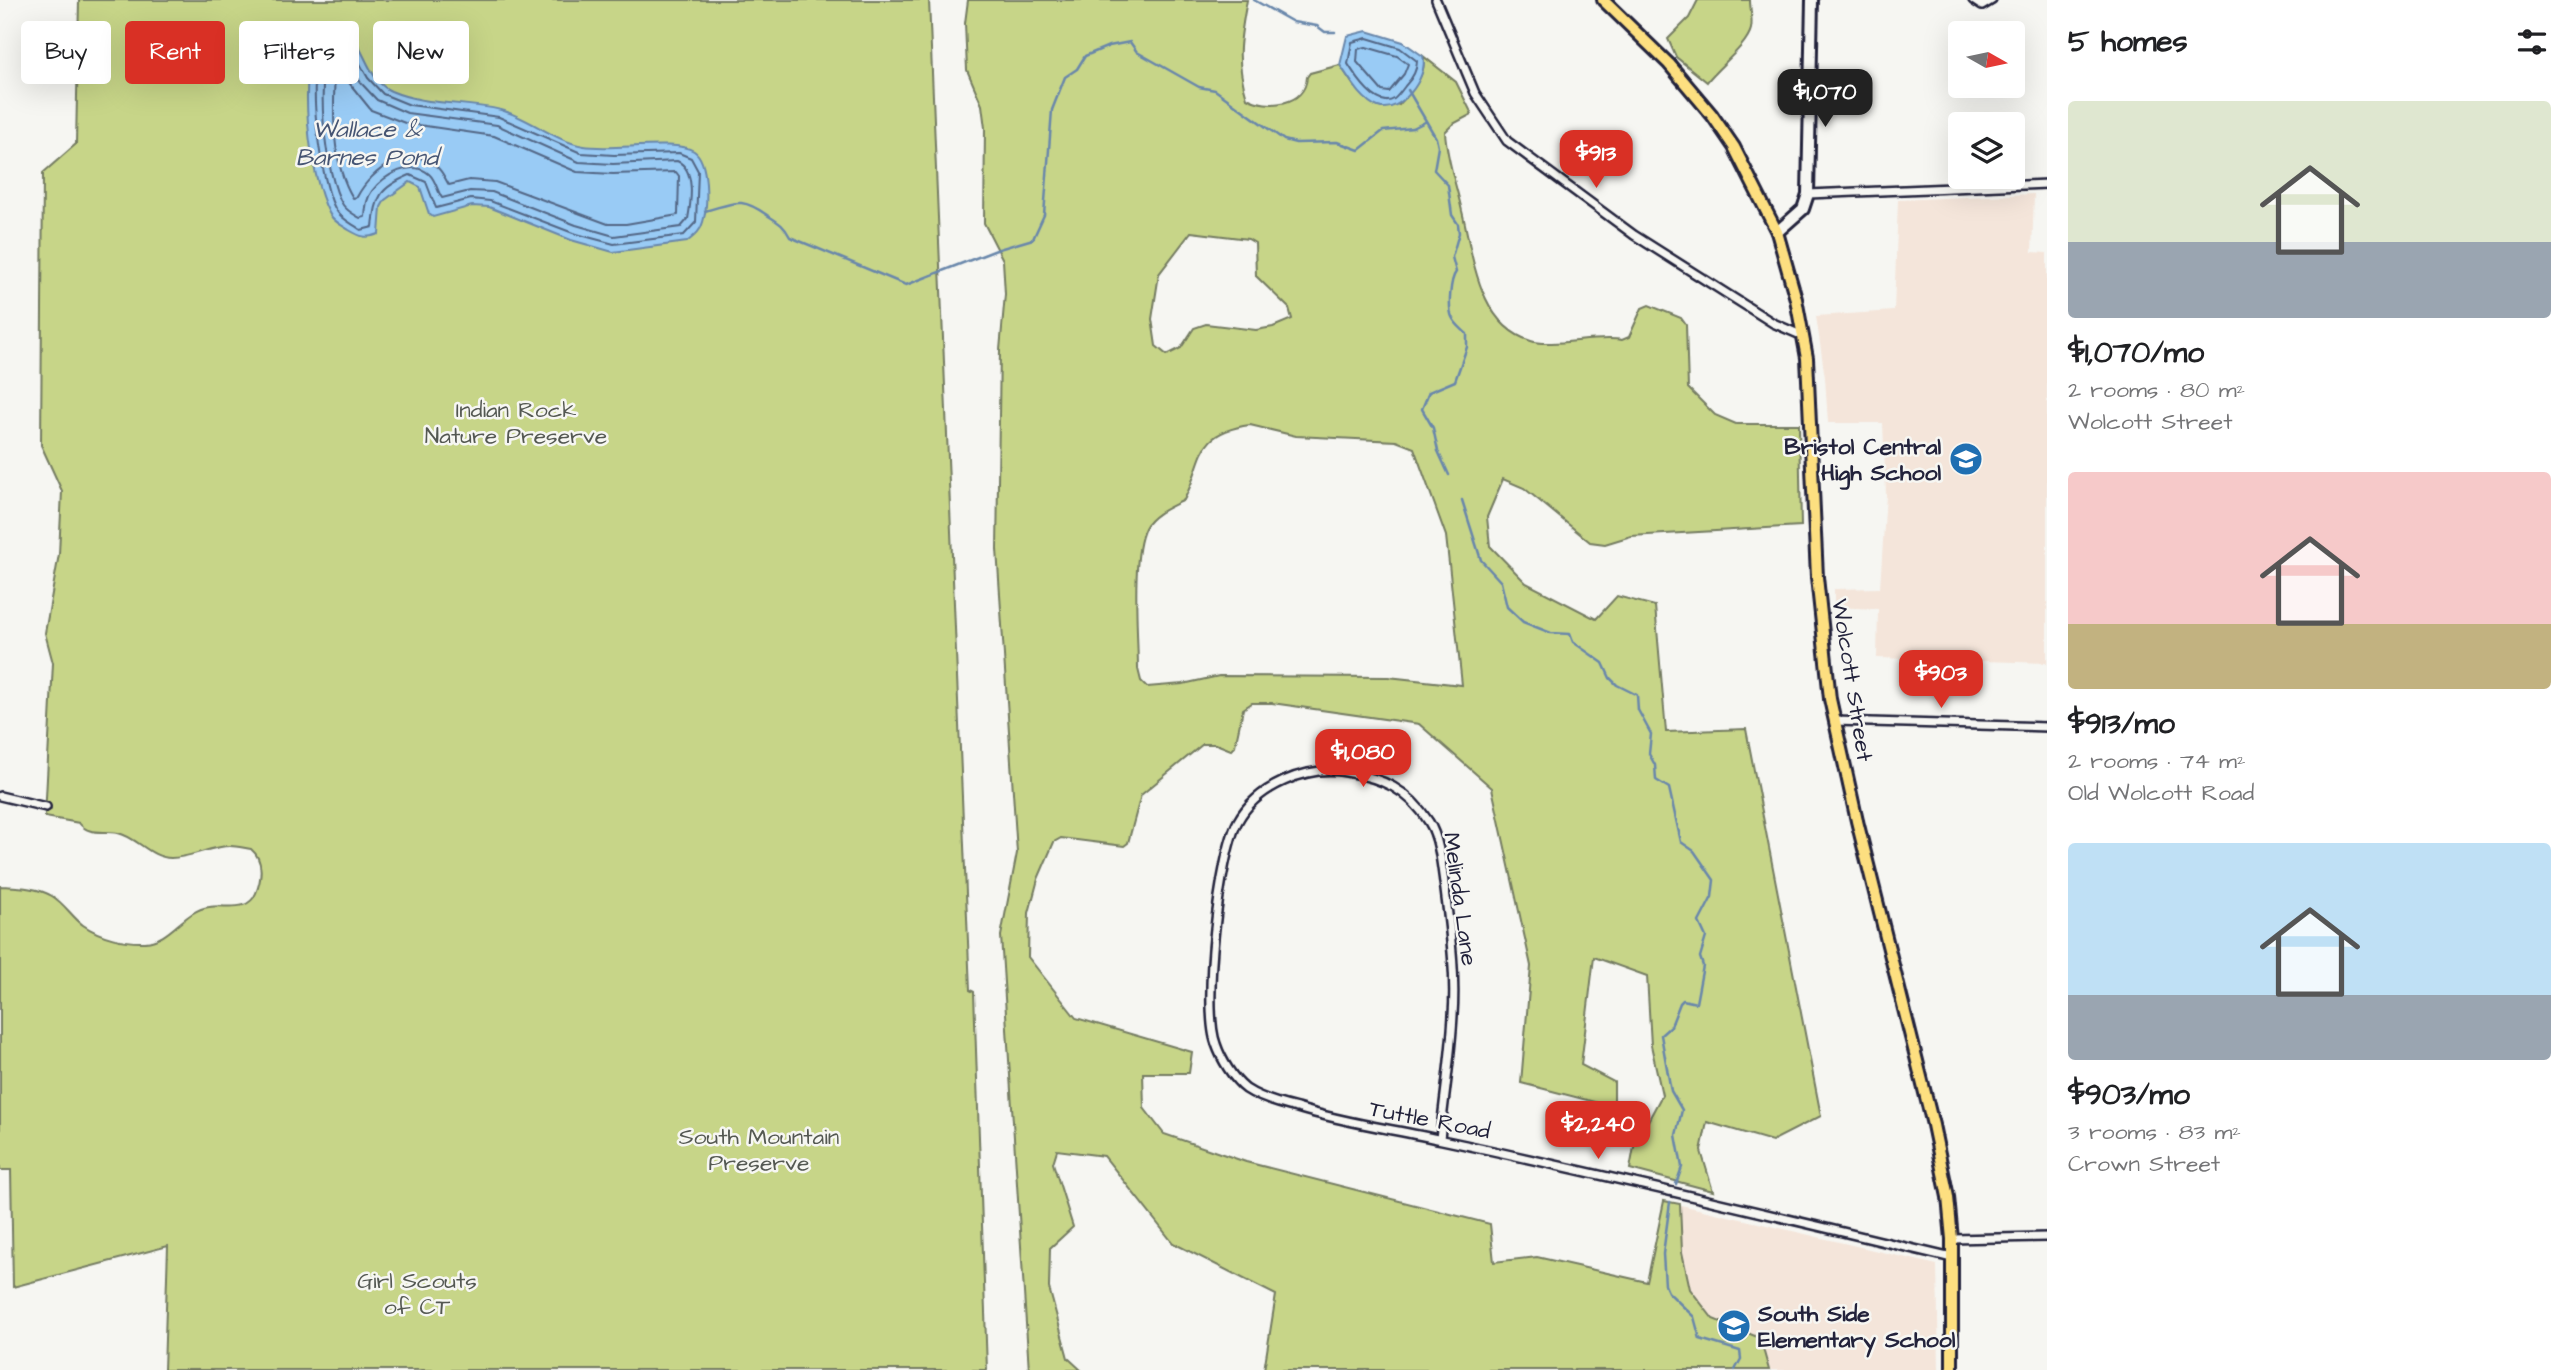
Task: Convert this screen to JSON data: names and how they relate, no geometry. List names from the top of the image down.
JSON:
{
  "streets": {
    "main road": ["Wolcott Street"],
    "street": ["Melinda Lane", "Tuttle Road"]
  },
  "crossings": [
    ["Wolcott Street", "Tuttle Road"],
    ["Melinda Lane", "Tuttle Road"]
  ],
  "water": ["Wallace & Barnes Pond"],
  "parks": ["Indian Rock Nature Preserve", "South Mountain Preserve", "Girl Scouts of CT"],
  "places": {
    "school or university": ["Bristol Central High School", "South Side Elementary School"]
  },
  "north": "right",
  "page": {
    "heading": "5 homes",
    "chip": [
      "Buy",
      "Rent",
      "Filters",
      "New"
    ],
    "price": [
      "$1,070",
      "$913",
      "$903",
      "$1,080",
      "$2,240"
    ],
    "list": [
      {
        "name": "$1,070/mo",
        "note": "2 rooms · 80 m² · Wolcott Street"
      },
      {
        "name": "$913/mo",
        "note": "2 rooms · 74 m² · Old Wolcott Road"
      },
      {
        "name": "$903/mo",
        "note": "3 rooms · 83 m² · Crown Street"
      }
    ]
  }
}
